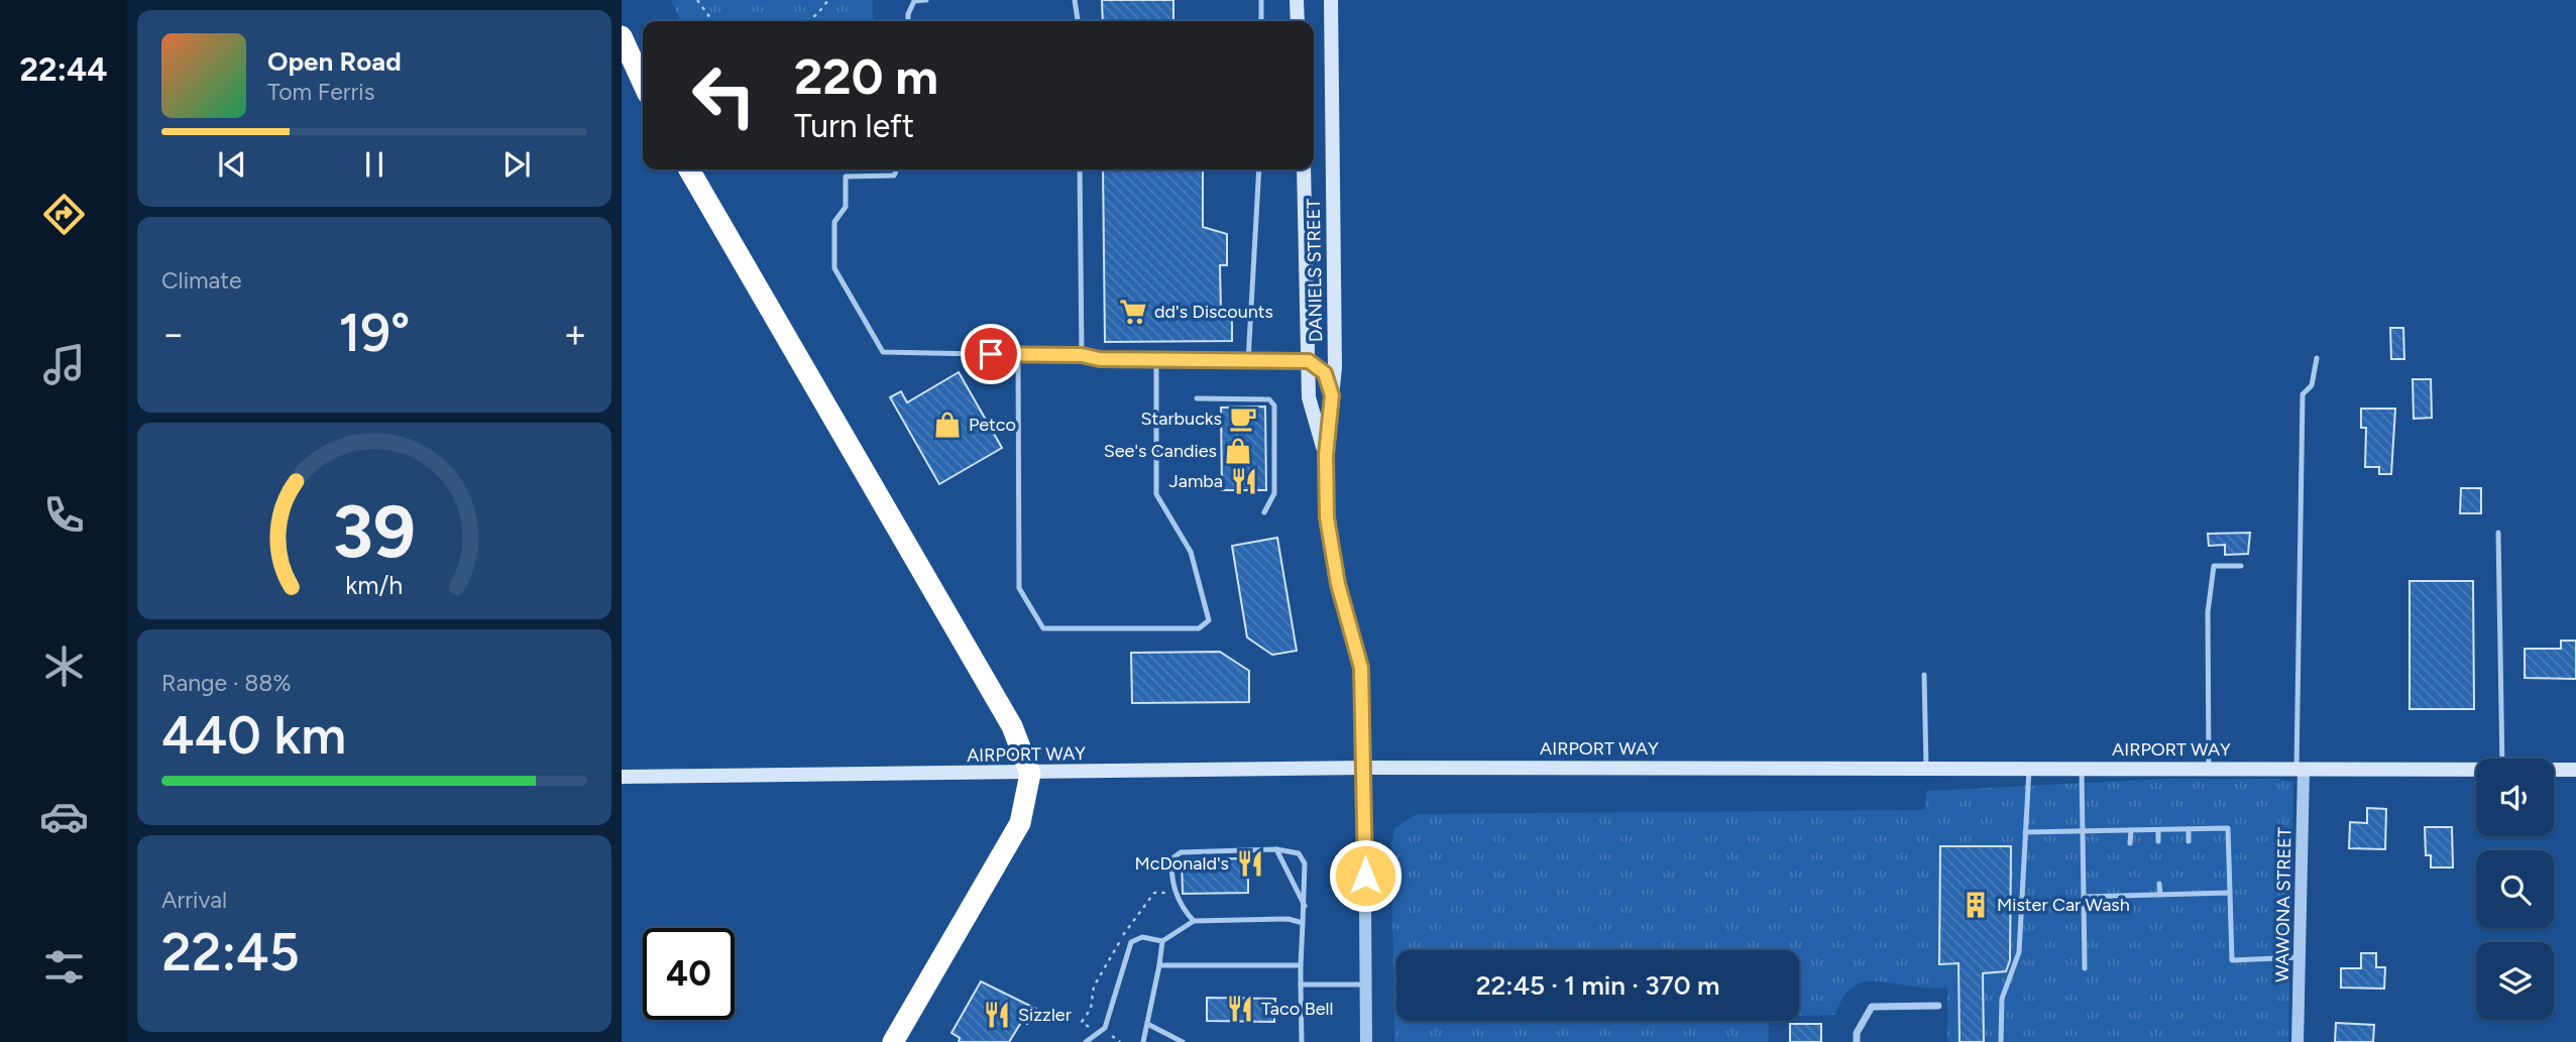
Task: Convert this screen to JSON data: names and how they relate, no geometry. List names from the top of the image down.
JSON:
{
  "streets": {
    "main road": ["DANIELS STREET", "AIRPORT WAY"],
    "street": ["WAWONA STREET"]
  },
  "crossings": [
    ["DANIELS STREET", "AIRPORT WAY"],
    ["AIRPORT WAY", "WAWONA STREET"]
  ],
  "places": {
    "supermarket": ["dd's Discounts"],
    "cafe": ["Starbucks"],
    "shop": ["Petco", "See's Candies"],
    "restaurant": [
      "Jamba",
      "McDonald's",
      "Taco Bell",
      "Sizzler"
    ],
    "building": ["Mister Car Wash"]
  },
  "page": {
    "tabs": "22:44",
    "turn": ["220 m", "Turn left"],
    "song": ["Open Road", "Tom Ferris"],
    "tile": [
      "Climate",
      ["Range · 88%", "440 km"],
      ["Arrival", "22:45"]
    ],
    "heat": ["−", "19°", "+"],
    "limit": "40",
    "trip": "22:45 · 1 min · 370 m",
    "gauge": ["39", "km/h"]
  }
}
